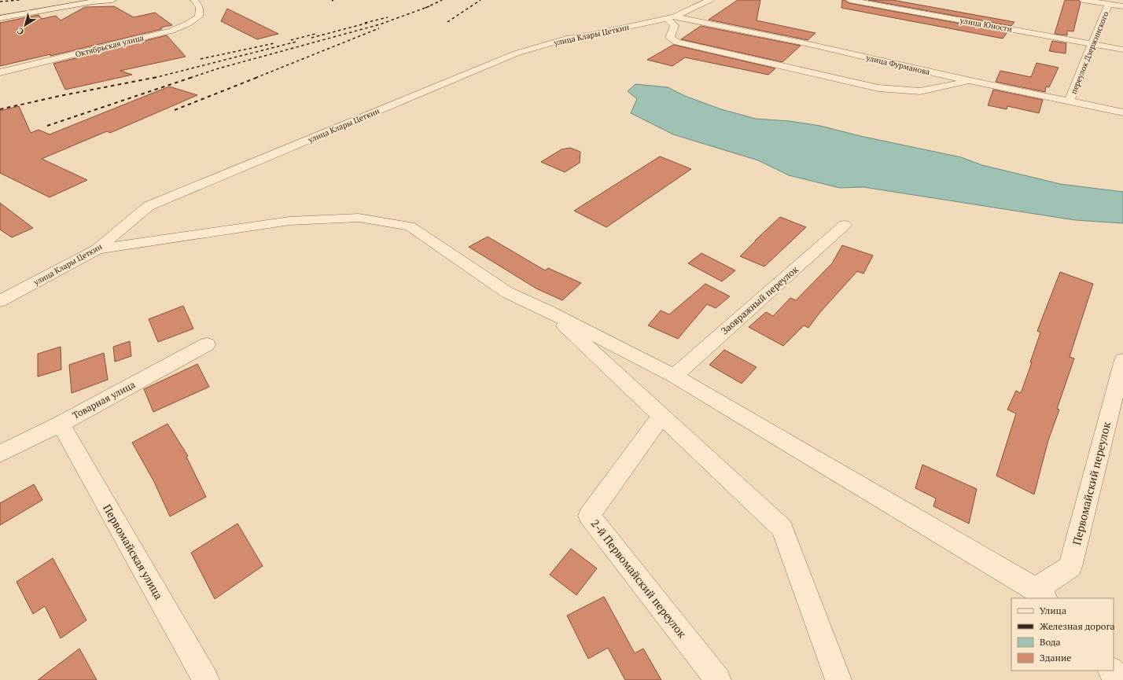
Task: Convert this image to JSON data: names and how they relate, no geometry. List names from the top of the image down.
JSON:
{
  "streets": {
    "street": [
      "улица Юности",
      "улица Клары Цеткин",
      "Октябрьская улица",
      "переулок Дзержинского",
      "улица Фурманова",
      "Заовражный переулок",
      "Товарная улица",
      "Первомайский переулок",
      "Первомайская улица",
      "2-й Первомайский переулок"
    ]
  },
  "crossings": [
    ["улица Юности", "переулок Дзержинского"],
    ["улица Клары Цеткин", "улица Фурманова"],
    ["переулок Дзержинского", "улица Фурманова"],
    ["Товарная улица", "Первомайская улица"]
  ],
  "legend": [
    "Улица",
    "Железная дорога",
    "Вода",
    "Здание"
  ],
  "north": "bottom left"
}
